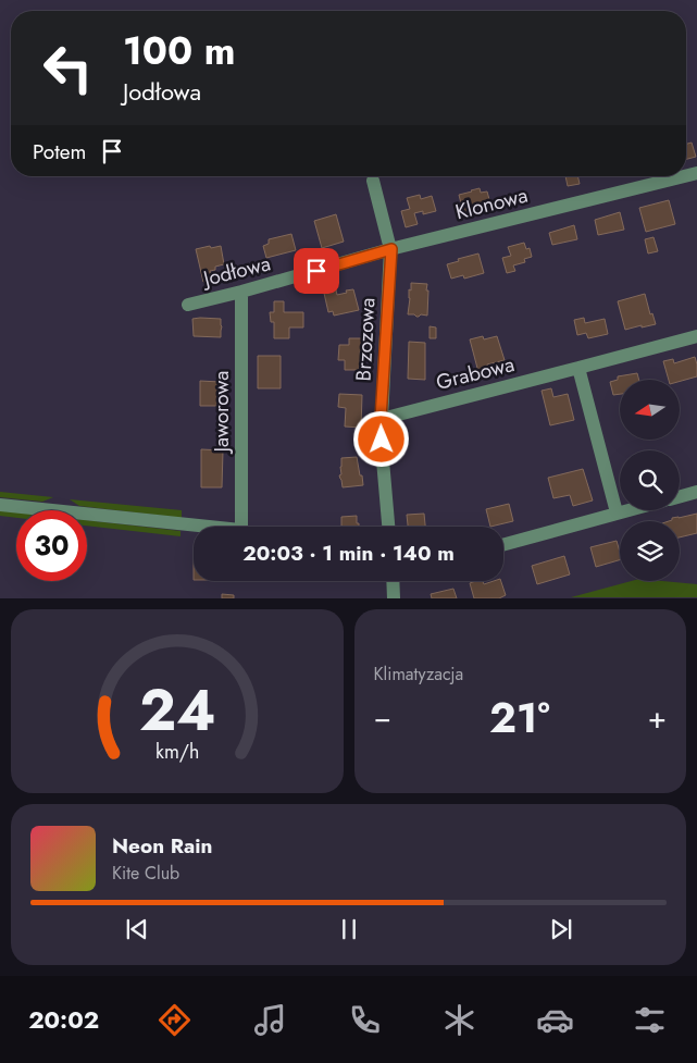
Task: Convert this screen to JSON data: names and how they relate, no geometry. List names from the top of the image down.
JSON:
{
  "streets": {
    "street": [
      "Klonowa",
      "Jodłowa",
      "Brzozowa",
      "Grabowa",
      "Jaworowa"
    ]
  },
  "crossings": [
    ["Klonowa", "Jodłowa"],
    ["Klonowa", "Brzozowa"],
    ["Jodłowa", "Brzozowa"],
    ["Jodłowa", "Jaworowa"],
    ["Brzozowa", "Grabowa"]
  ],
  "north": "left",
  "page": {
    "turn": ["100 m", "Jodłowa"],
    "then": "Potem",
    "limit": "30",
    "trip": "20:03 · 1 min · 140 m",
    "tile": "Klimatyzacja",
    "heat": ["−", "21°", "+"],
    "song": ["Neon Rain", "Kite Club"],
    "tabs": "20:02",
    "gauge": ["24", "km/h"]
  }
}
